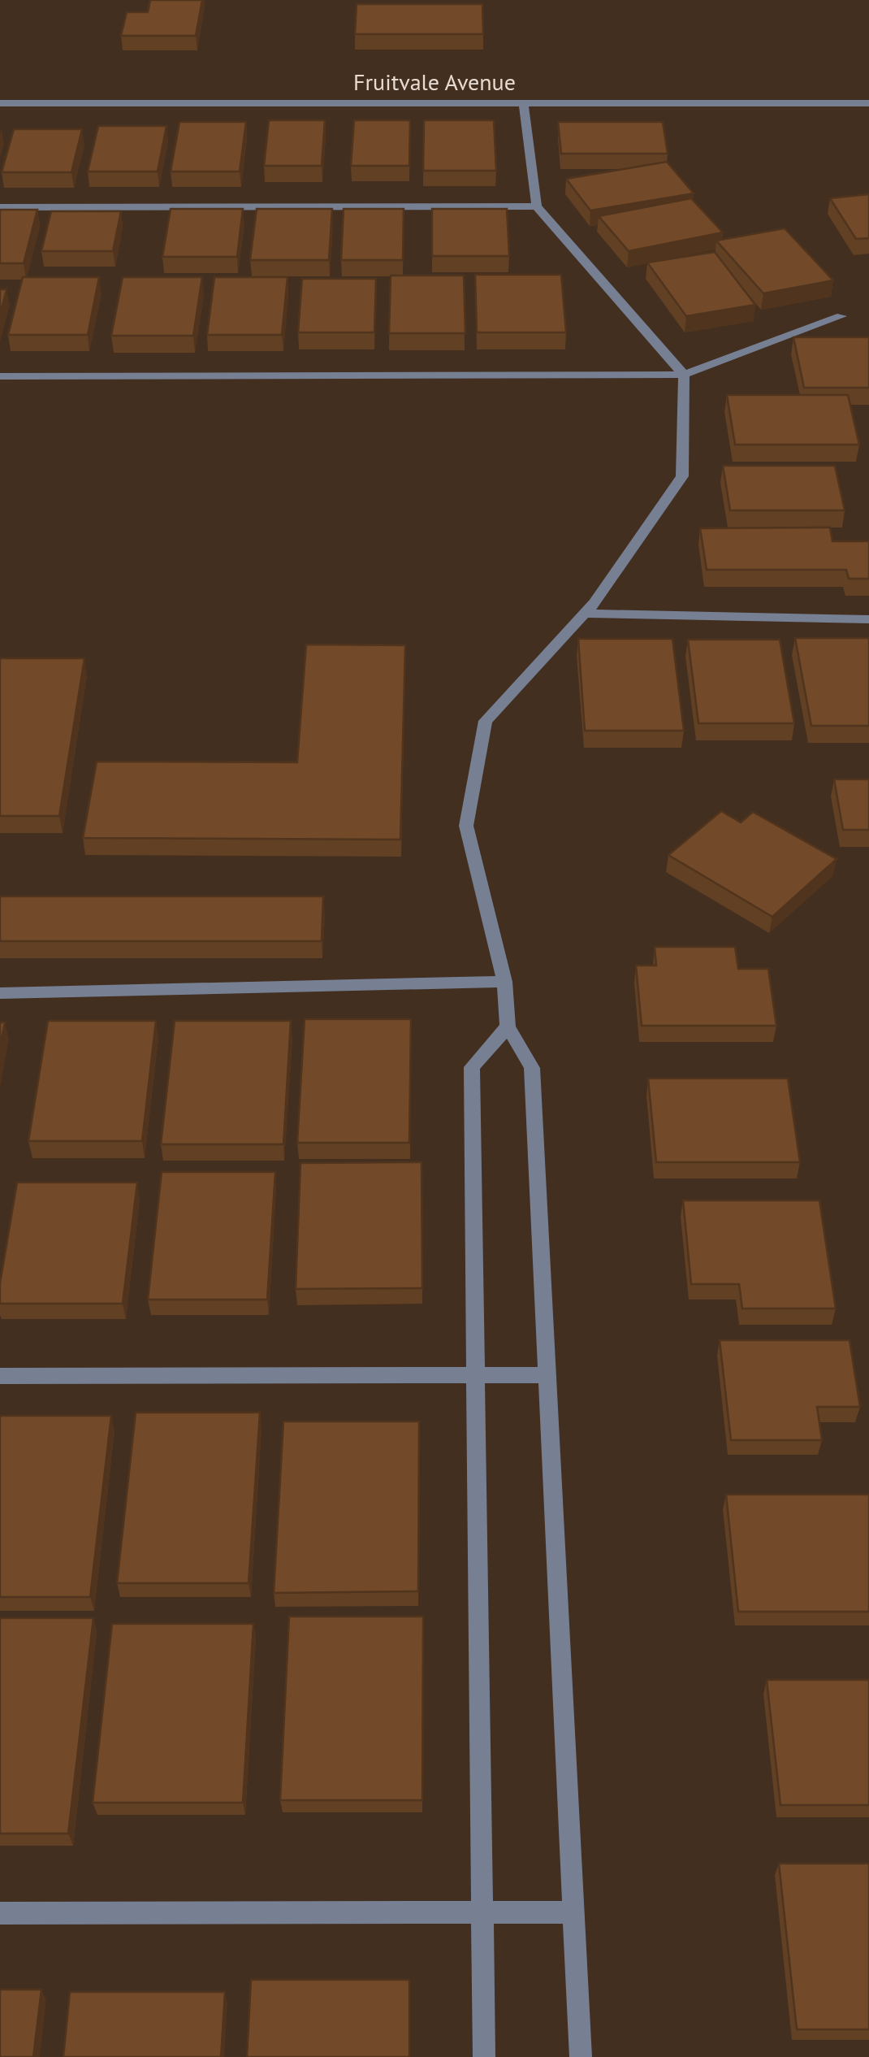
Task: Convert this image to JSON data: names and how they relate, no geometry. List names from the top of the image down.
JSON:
{
  "streets": {
    "street": ["Fruitvale Avenue"]
  }
}
